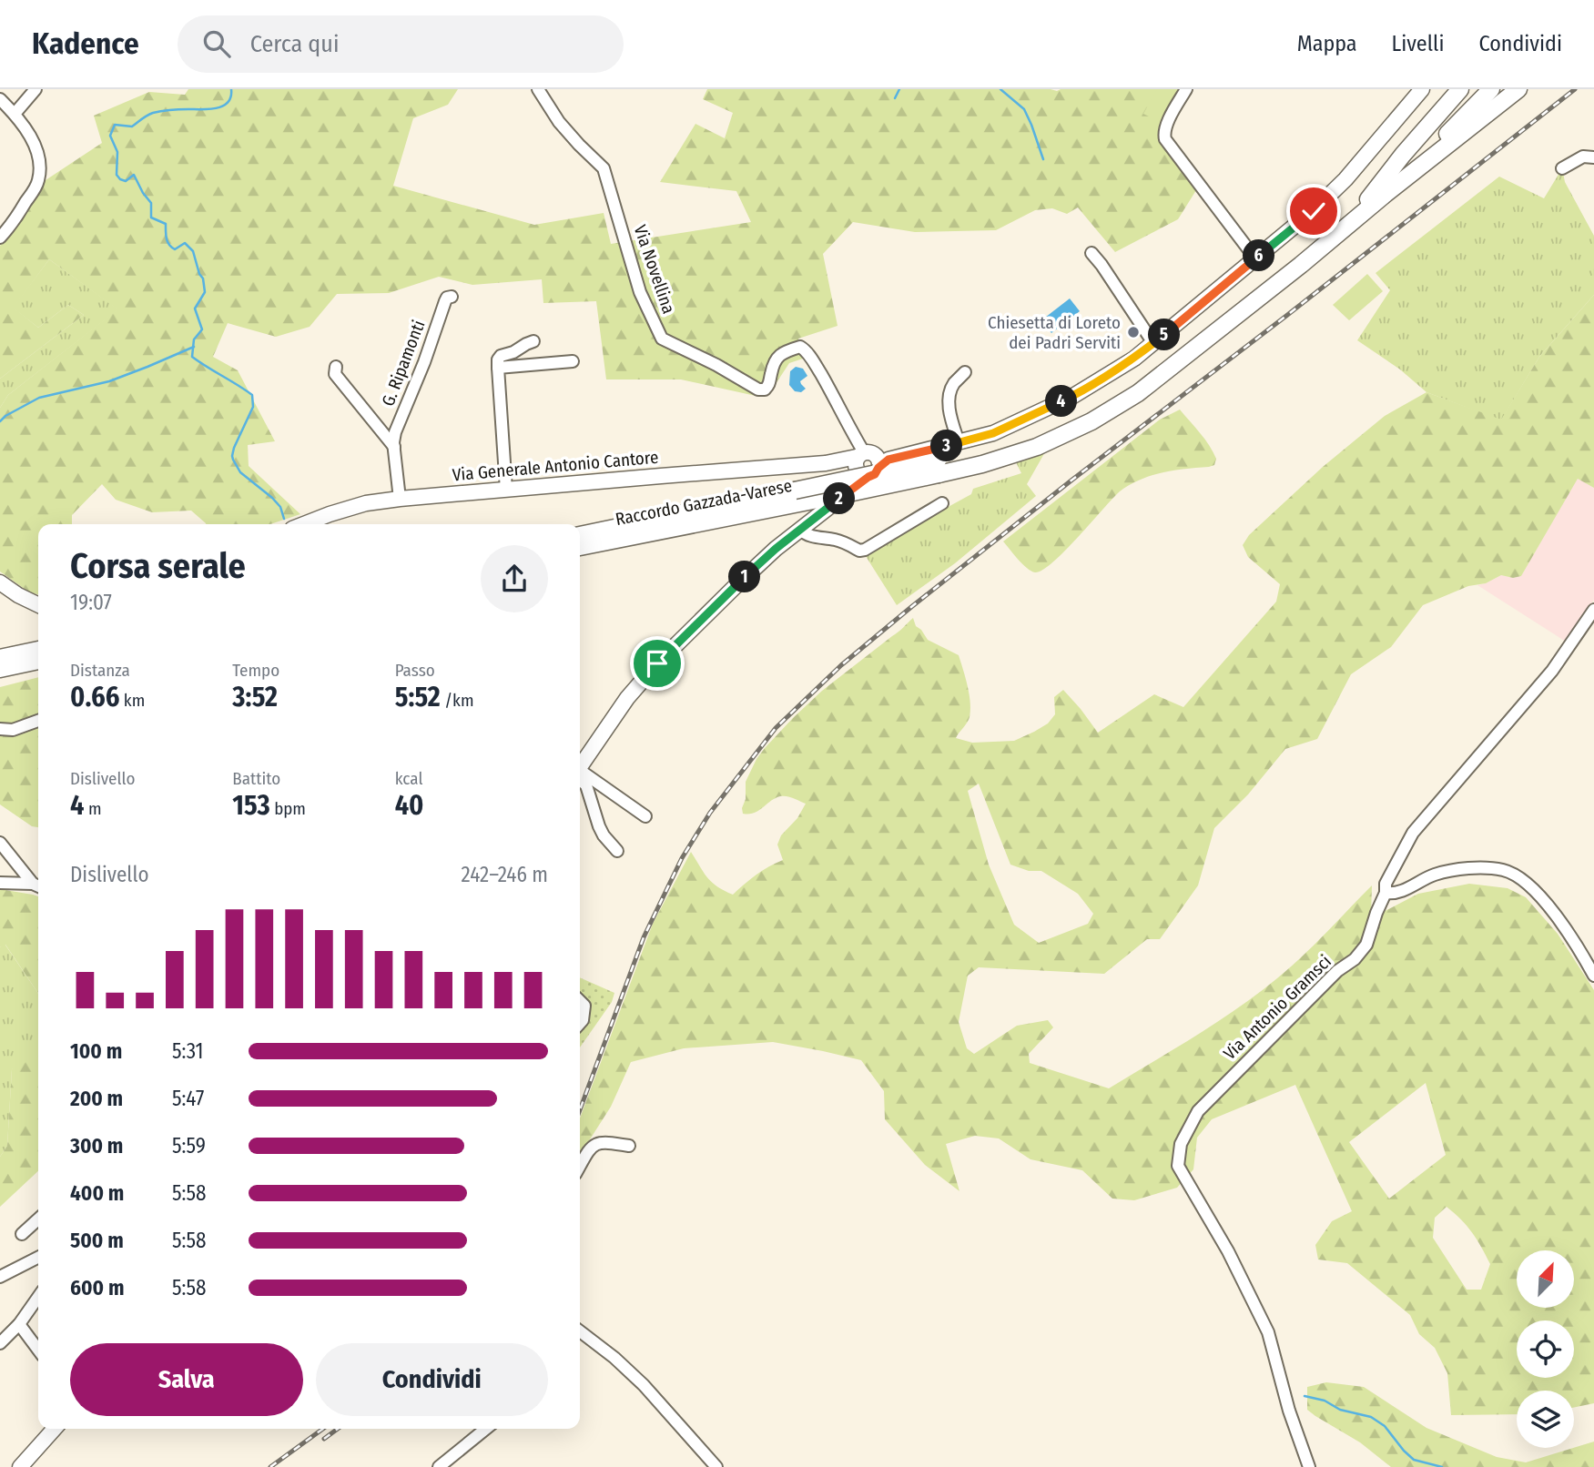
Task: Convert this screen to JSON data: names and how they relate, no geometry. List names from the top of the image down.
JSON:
{
  "streets": {
    "highway": ["Raccordo Gazzada-Varese"],
    "main road": ["Via Generale Antonio Cantore"],
    "street": ["Via Novellina", "G. Ripamonti", "Via Antonio Gramsci"]
  },
  "crossings": [
    ["Via Novellina", "Via Generale Antonio Cantore"],
    ["G. Ripamonti", "Via Generale Antonio Cantore"]
  ],
  "places": ["Chiesetta di Loreto dei Padri Serviti"],
  "north": "top right",
  "page": {
    "header": "Kadence",
    "search": "Cerca qui",
    "nav": ["Mappa", "Livelli", "Condividi"],
    "pins": [
      "6",
      "5",
      "4",
      "3",
      "2",
      "1"
    ],
    "heading": ["Corsa serale", "19:07"],
    "stats": [
      ["Distanza", "0.66 km"],
      ["Tempo", "3:52"],
      ["Passo", "5:52 /km"],
      ["Dislivello", "4 m"],
      ["Battito", "153 bpm"],
      ["kcal", "40"]
    ],
    "chart": ["Dislivello", "242–246 m"],
    "list": [
      {
        "name": "100 m",
        "note": "5:31"
      },
      {
        "name": "200 m",
        "note": "5:47"
      },
      {
        "name": "300 m",
        "note": "5:59"
      },
      {
        "name": "400 m",
        "note": "5:58"
      },
      {
        "name": "500 m",
        "note": "5:58"
      },
      {
        "name": "600 m",
        "note": "5:58"
      }
    ],
    "buttons": ["Salva", "Condividi"]
  }
}
